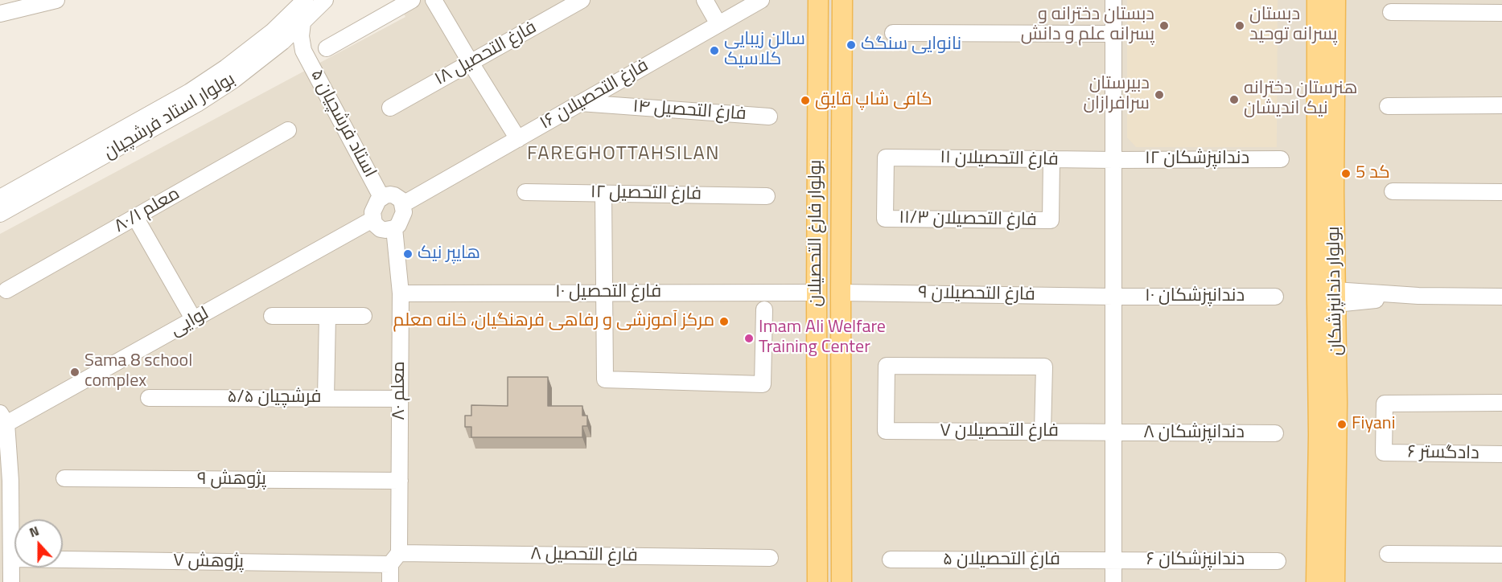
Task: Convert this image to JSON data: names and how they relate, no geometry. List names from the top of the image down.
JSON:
{
  "streets": {
    "main road": ["بولوار فارغ التحصیلان", "بولوار دندانپزشکان"],
    "street": [
      "فارغ التحصیل ۱۸",
      "فارغ التحصیلان ۱۶",
      "فارغ التحصیل ۱۴",
      "بولوار استاد فرشچیان",
      "استاد فرشچیان ۵",
      "فارغ التحصیلان ۱۱",
      "دندانپزشکان ۱۲",
      "فارغ التحصیل ۱۲",
      "معلم ۸۰/۱",
      "فارغ التحصیلان ۱۱/۳",
      "فارغ التحصیل ۱۰",
      "فارغ التحصیلان ۹",
      "دندانپزشکان ۱۰",
      "لوایی",
      "معلم ۸۰",
      "فرشچیان ۵/۵",
      "فارغ التحصیلان ۷",
      "دندانپزشکان ۸",
      "دادگستر ۶",
      "پژوهش ۹",
      "فارغ التحصیل ۸",
      "فارغ التحصیلان ۵",
      "دندانپزشکان ۶",
      "پژوهش ۷"
    ]
  },
  "crossings": [
    ["فارغ التحصیلان ۱۶", "فارغ التحصیل ۱۴"],
    ["فارغ التحصیلان ۱۶", "استاد فرشچیان ۵"],
    ["فارغ التحصیلان ۱۶", "لوایی"],
    ["فارغ التحصیلان ۱۶", "معلم ۸۰"],
    ["بولوار استاد فرشچیان", "استاد فرشچیان ۵"],
    ["استاد فرشچیان ۵", "لوایی"],
    ["استاد فرشچیان ۵", "معلم ۸۰"],
    ["فارغ التحصیلان ۱۱", "دندانپزشکان ۱۲"],
    ["فارغ التحصیلان ۱۱", "فارغ التحصیلان ۱۱/۳"],
    ["بولوار فارغ التحصیلان", "فارغ التحصیل ۱۰"],
    ["بولوار فارغ التحصیلان", "فارغ التحصیلان ۹"],
    ["فارغ التحصیل ۱۰", "معلم ۸۰"],
    ["فارغ التحصیلان ۹", "دندانپزشکان ۱۰"],
    ["لوایی", "معلم ۸۰"],
    ["معلم ۸۰", "فرشچیان ۵/۵"],
    ["معلم ۸۰", "پژوهش ۹"],
    ["معلم ۸۰", "فارغ التحصیل ۸"],
    ["معلم ۸۰", "پژوهش ۷"],
    ["فارغ التحصیلان ۷", "دندانپزشکان ۸"],
    ["فارغ التحصیل ۸", "پژوهش ۷"],
    ["فارغ التحصیلان ۵", "دندانپزشکان ۶"]
  ],
  "districts": ["FAREGHOTTAHSILAN"],
  "places": [
    "دبستان دخترانه و پسرانه علم و دانش",
    "دبستان پسرانه توحید",
    "نانوایی سنگک",
    "سالن زیبایی کلاسیک",
    "دبیرستان سرافرازان",
    "هنرستان دخترانه نیک اندیشان",
    "کافی شاپ قایق",
    "کد 5",
    "هایپر نیک",
    "مرکز آموزشی و رفاهی فرهنگیان، خانه معلم",
    "Imam Ali Welfare Training Center",
    "Sama 8 school complex",
    "Fiyani"
  ],
  "north": "top"
}
